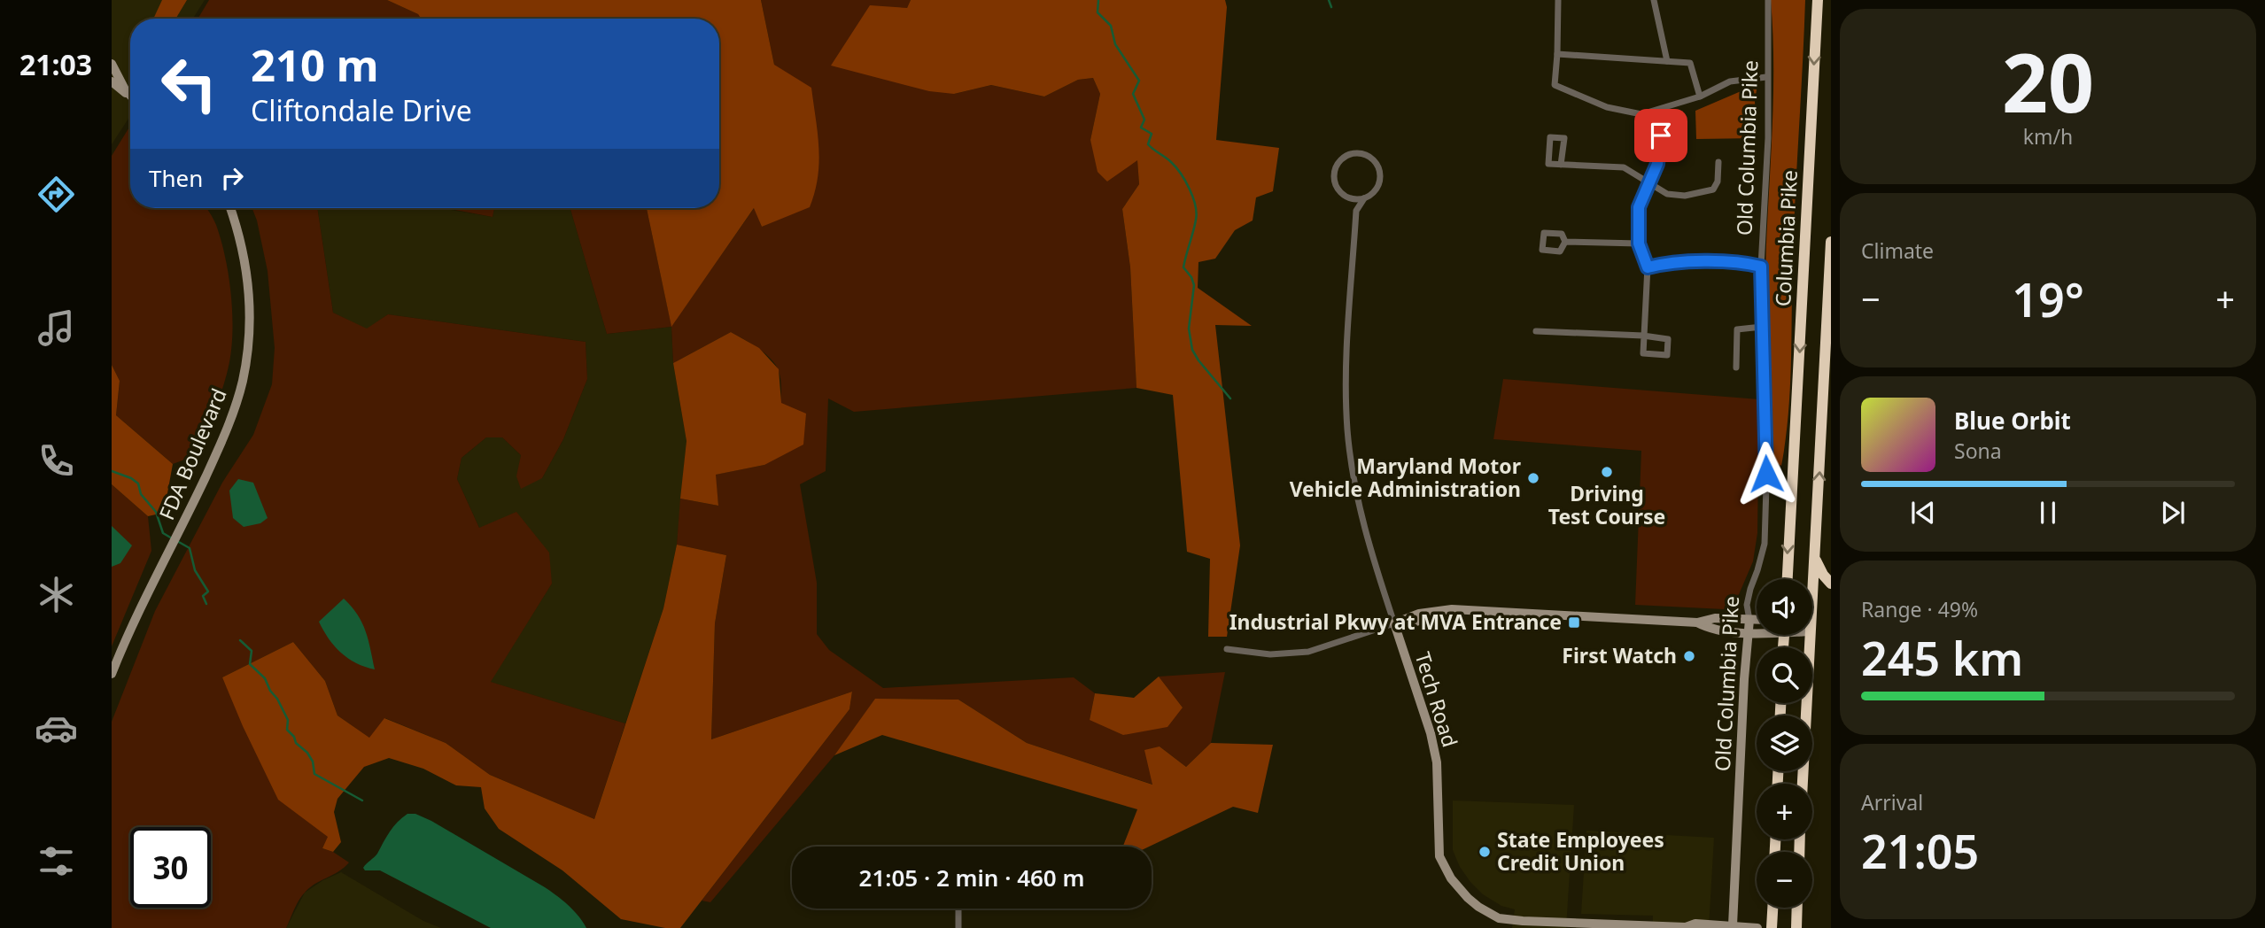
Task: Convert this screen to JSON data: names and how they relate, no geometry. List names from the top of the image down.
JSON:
{
  "streets": {
    "highway": ["Columbia Pike"],
    "street": ["Old Columbia Pike", "FDA Boulevard", "Tech Road"]
  },
  "crossings": [
    ["Old Columbia Pike", "Tech Road"]
  ],
  "places": {
    "other": [
      "Driving Test Course",
      "Maryland Motor Vehicle Administration",
      "First Watch",
      "State Employees Credit Union"
    ],
    "transit": ["Industrial Pkwy at MVA Entrance"]
  },
  "page": {
    "tabs": "21:03",
    "tile": [
      ["20", "km/h"],
      "Climate",
      ["Range · 49%", "245 km"],
      ["Arrival", "21:05"]
    ],
    "turn": ["210 m", "Cliftondale Drive"],
    "then": "Then",
    "heat": ["−", "19°", "+"],
    "song": ["Blue Orbit", "Sona"],
    "map_buttons": ["+", "−"],
    "limit": "30",
    "trip": "21:05 · 2 min · 460 m"
  }
}
